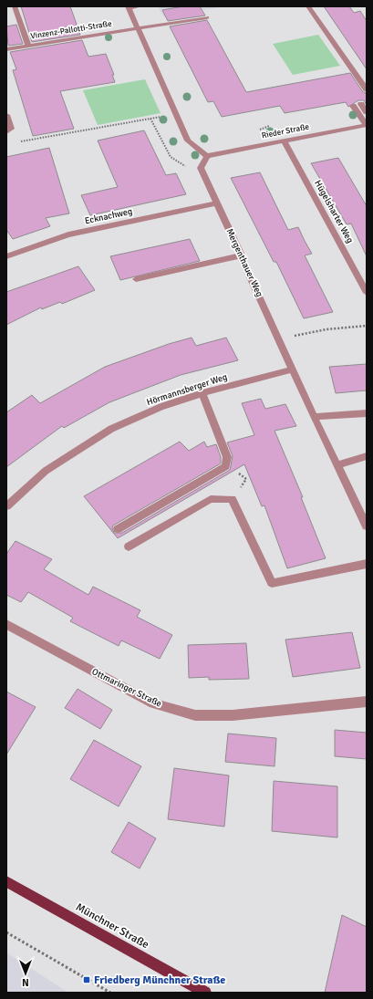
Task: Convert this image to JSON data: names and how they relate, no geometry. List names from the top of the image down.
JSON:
{
  "streets": {
    "main road": ["Münchner Straße"],
    "street": [
      "Vinzenz-Pallotti-Straße",
      "Rieder Straße",
      "Hügelsharter Weg",
      "Ecknachweg",
      "Mergenthauer Weg",
      "Hörmannsberger Weg",
      "Ottmaringer Straße"
    ]
  },
  "crossings": [
    ["Rieder Straße", "Hügelsharter Weg"],
    ["Rieder Straße", "Mergenthauer Weg"],
    ["Ecknachweg", "Mergenthauer Weg"],
    ["Mergenthauer Weg", "Hörmannsberger Weg"]
  ],
  "places": {
    "transit": ["Friedberg Münchner Straße"]
  },
  "north": "bottom"
}
